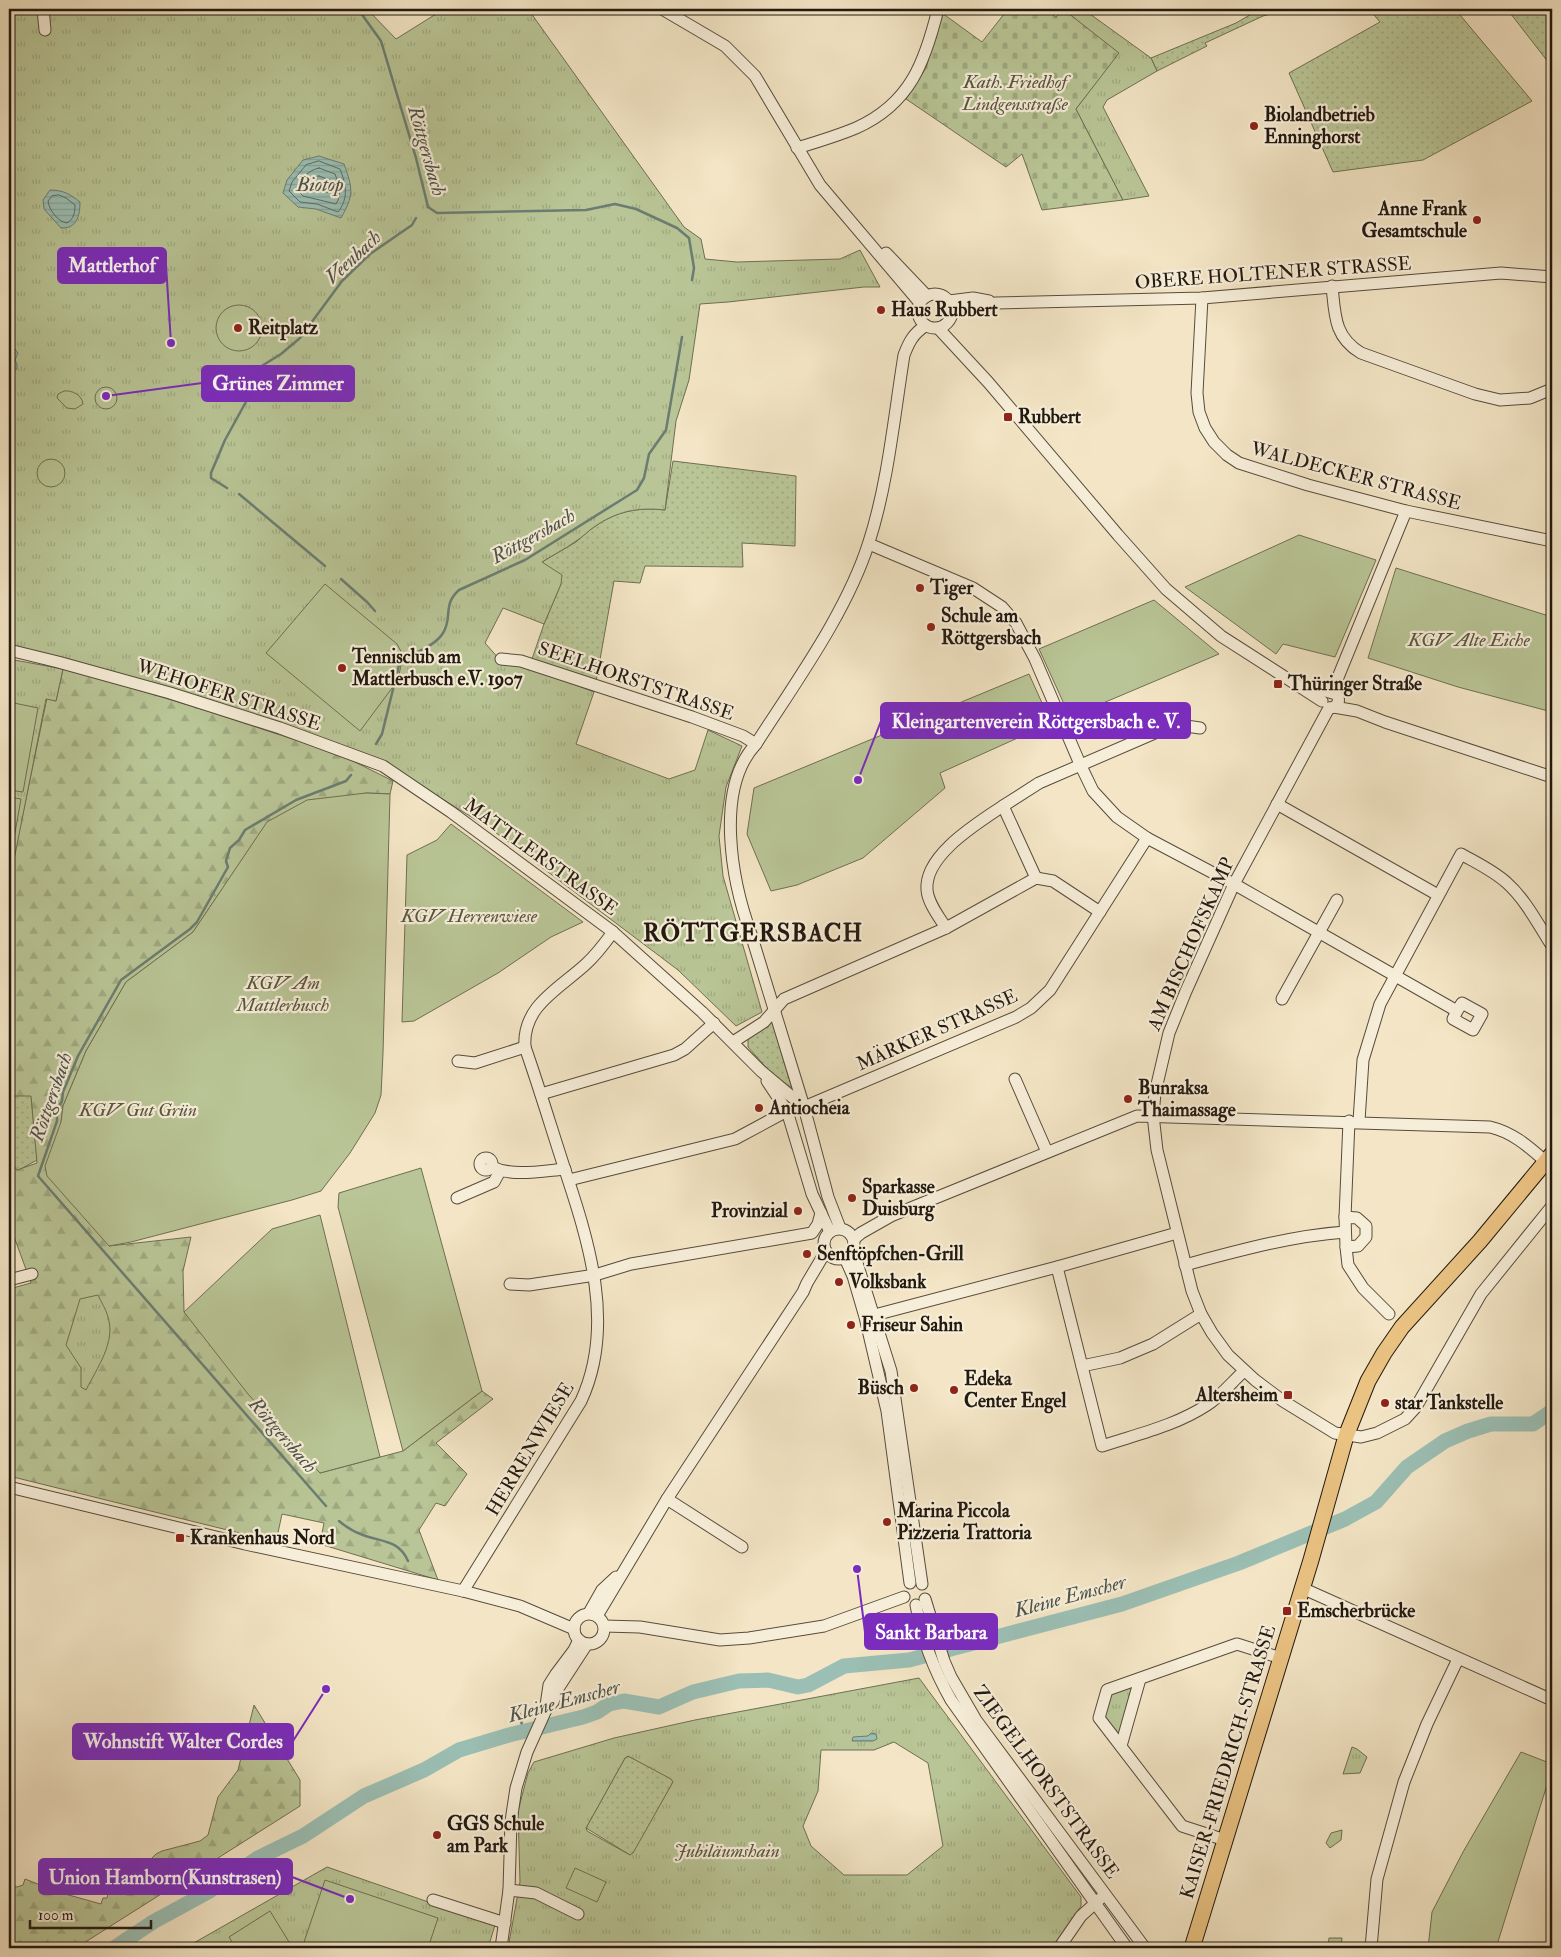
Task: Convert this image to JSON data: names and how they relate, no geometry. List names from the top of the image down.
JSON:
{
  "streets": {
    "main road": ["KAISER-FRIEDRICH-STRASSE"],
    "street": [
      "OBERE HOLTENER STRASSE",
      "WALDECKER STRASSE",
      "SEELHORSTSTRASSE",
      "WEHOFER STRASSE",
      "MATTLERSTRASSE",
      "AM BISCHOFSKAMP",
      "MÄRKER STRASSE",
      "HERRENWIESE",
      "ZIEGELHORSTSTRASSE"
    ]
  },
  "crossings": [
    ["OBERE HOLTENER STRASSE", "WALDECKER STRASSE"],
    ["WALDECKER STRASSE", "AM BISCHOFSKAMP"],
    ["WEHOFER STRASSE", "MATTLERSTRASSE"],
    ["MATTLERSTRASSE", "MÄRKER STRASSE"],
    ["MATTLERSTRASSE", "HERRENWIESE"],
    ["AM BISCHOFSKAMP", "KAISER-FRIEDRICH-STRASSE"]
  ],
  "districts": ["RÖTTGERSBACH"],
  "water": [
    "Röttgersbach",
    "Biotop",
    "Veenbach",
    "Kleine Emscher"
  ],
  "parks": [
    "Kath. Friedhof Lindgensstraße",
    "KGV Alte Eiche",
    "KGV Herrenwiese",
    "KGV Am Mattlerbusch",
    "KGV Gut Grün",
    "Jubiläumshain"
  ],
  "places": {
    "other": [
      "Biolandbetrieb Enninghorst",
      "Anne Frank Gesamtschule",
      "Haus Rubbert",
      "Reitplatz",
      "Mattlerhof",
      "Grünes Zimmer",
      "Tiger",
      "Schule am Röttgersbach",
      "Tennisclub am Mattlerbusch e.V. 1907",
      "Kleingartenverein Röttgersbach e. V.",
      "Bunraksa Thaimassage",
      "Antiocheia",
      "Sparkasse Duisburg",
      "Provinzial",
      "Senftöpfchen-Grill",
      "Volksbank",
      "Friseur Sahin",
      "Büsch",
      "Edeka Center Engel",
      "star Tankstelle",
      "Marina Piccola Pizzeria Trattoria",
      "Sankt Barbara",
      "Wohnstift Walter Cordes",
      "GGS Schule am Park",
      "Union Hamborn(Kunstrasen)"
    ],
    "transit": [
      "Rubbert",
      "Thüringer Straße",
      "Altersheim",
      "Krankenhaus Nord",
      "Emscherbrücke"
    ]
  },
  "scale_bar": "100 m"
}
